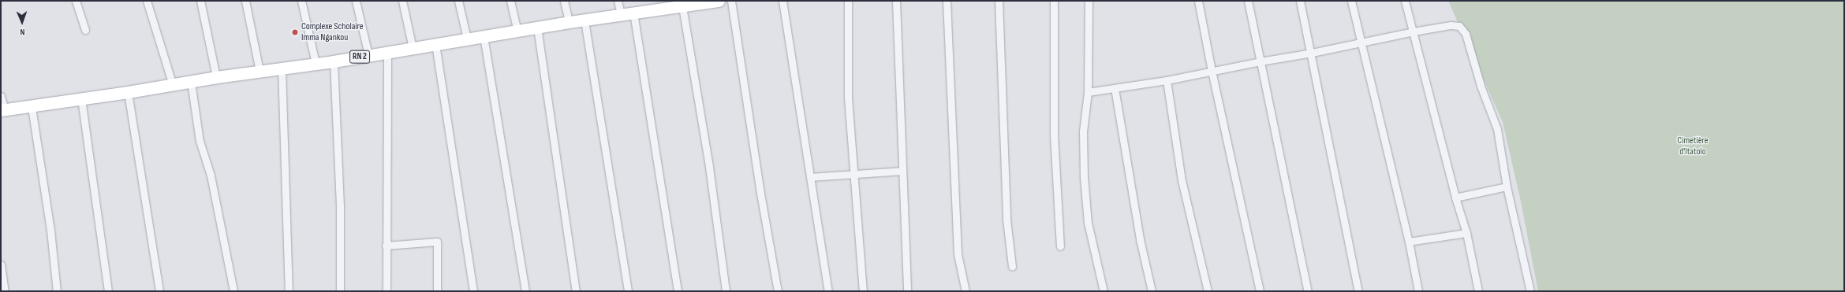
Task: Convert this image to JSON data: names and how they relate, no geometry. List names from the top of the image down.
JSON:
{
  "streets": {
    "highway": ["RN 2"]
  },
  "parks": ["Cimetière d'Itatolo"],
  "places": ["Complexe Scholaire Imma Ngankou"],
  "north": "bottom"
}
